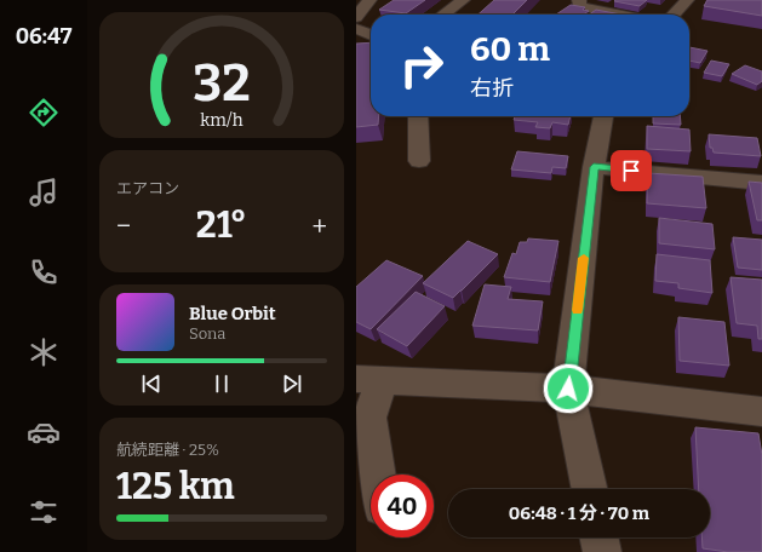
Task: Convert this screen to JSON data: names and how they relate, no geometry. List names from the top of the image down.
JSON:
{
  "page": {
    "tabs": "06:47",
    "turn": ["60 m", "右折"],
    "tile": [
      "エアコン",
      ["航続距離 · 25%", "125 km"]
    ],
    "heat": ["−", "21°", "+"],
    "song": ["Blue Orbit", "Sona"],
    "limit": "40",
    "trip": "06:48 · 1 分 · 70 m",
    "gauge": ["32", "km/h"]
  }
}
